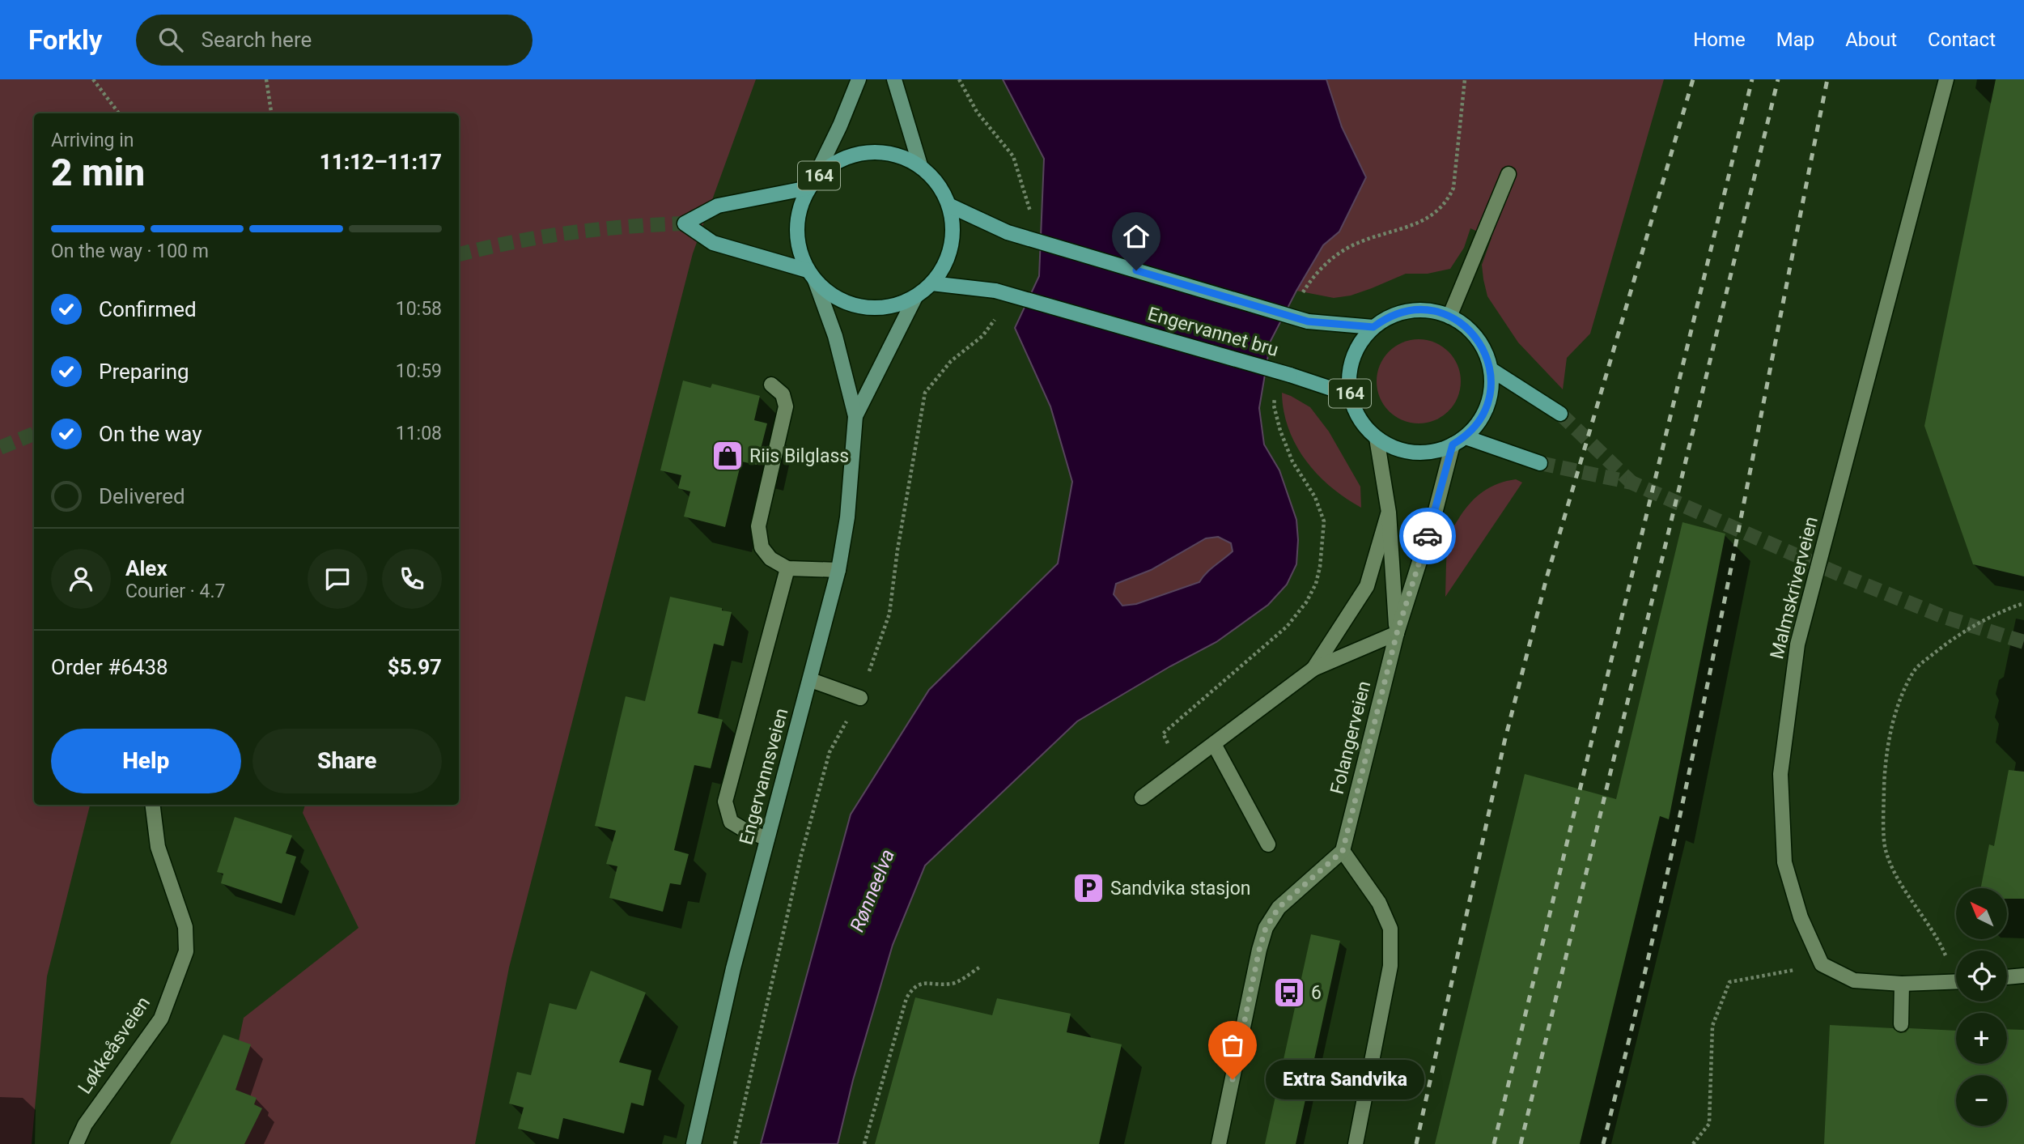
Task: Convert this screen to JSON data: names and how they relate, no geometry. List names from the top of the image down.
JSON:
{
  "streets": {
    "main road": ["164", "Engervannet bru", "Engervannsveien"],
    "street": ["Malmskriverveien", "Folangerveien", "Løkkeåsveien"]
  },
  "crossings": [
    ["164", "Engervannet bru"],
    ["164", "Folangerveien"],
    ["164", "Engervannsveien"],
    ["Engervannet bru", "Folangerveien"],
    ["Engervannet bru", "Engervannsveien"]
  ],
  "water": ["Rønneelva"],
  "places": {
    "shop": ["Riis Bilglass"],
    "parking": ["Sandvika stasjon"],
    "bus stop": ["6"],
    "other": ["Extra Sandvika"]
  },
  "north": "top left",
  "page": {
    "header": "Forkly",
    "search": "Search here",
    "nav": [
      "Home",
      "Map",
      "About",
      "Contact"
    ],
    "heading": ["2 min", "Arriving in", "11:12–11:17"],
    "panel": [
      "Alex",
      "Courier · 4.7",
      "Order #6438",
      "$5.97"
    ],
    "bar": "On the way · 100 m",
    "list": [
      ["Confirmed", "10:58"],
      ["Preparing", "10:59"],
      ["On the way", "11:08"],
      "Delivered"
    ],
    "buttons": ["Help", "Share"],
    "map_buttons": ["+", "−"],
    "bubble": "Extra Sandvika"
  }
}
